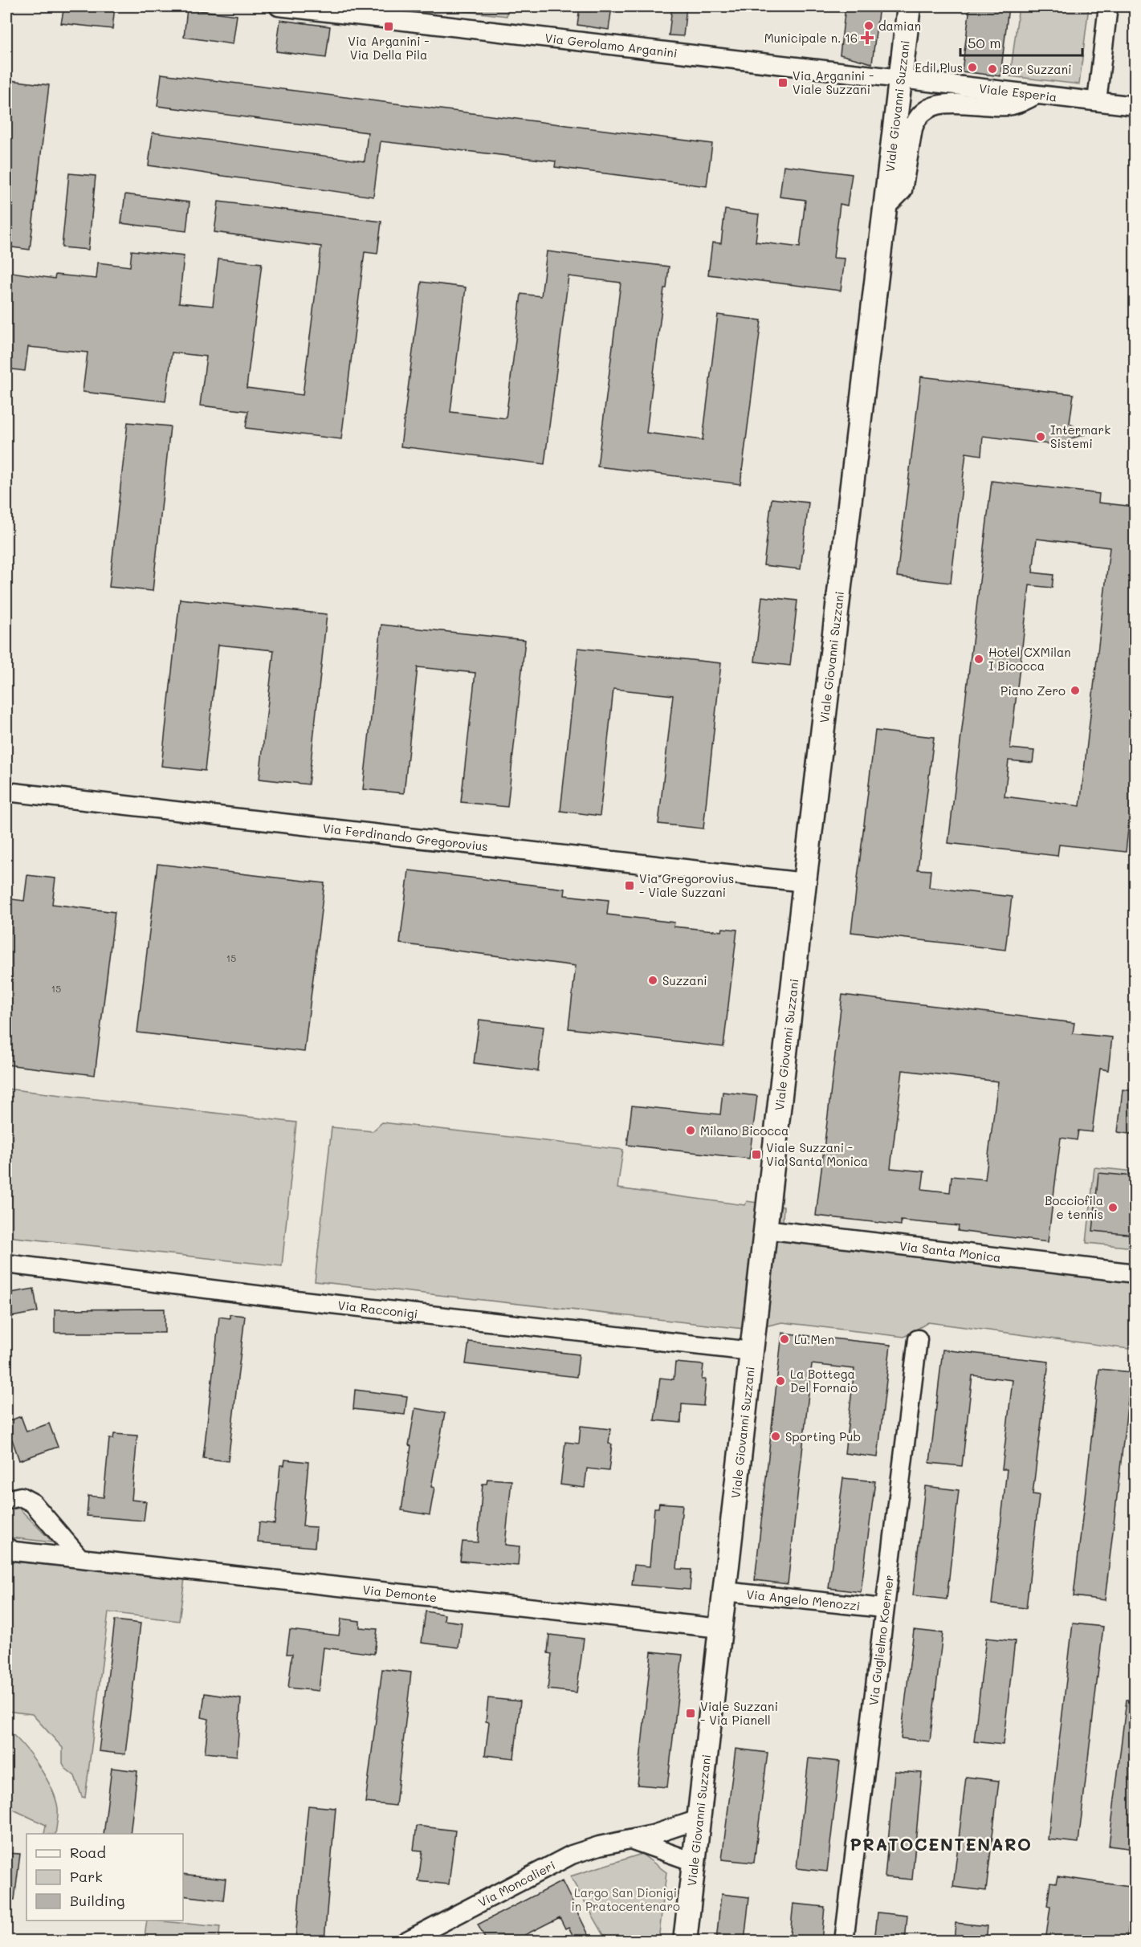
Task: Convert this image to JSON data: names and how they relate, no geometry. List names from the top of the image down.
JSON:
{
  "streets": {
    "street": [
      "Via Gerolamo Arganini",
      "Viale Esperia",
      "Viale Giovanni Suzzani",
      "Via Ferdinando Gregorovius",
      "Via Santa Monica",
      "Via Racconigi",
      "Via Demonte",
      "Via Angelo Menozzi",
      "Via Guglielmo Koerner",
      "Via Moncalieri"
    ]
  },
  "crossings": [
    ["Via Gerolamo Arganini", "Viale Esperia"],
    ["Via Gerolamo Arganini", "Viale Giovanni Suzzani"],
    ["Viale Esperia", "Viale Giovanni Suzzani"],
    ["Viale Giovanni Suzzani", "Via Ferdinando Gregorovius"],
    ["Viale Giovanni Suzzani", "Via Santa Monica"],
    ["Viale Giovanni Suzzani", "Via Racconigi"],
    ["Viale Giovanni Suzzani", "Via Demonte"],
    ["Viale Giovanni Suzzani", "Via Angelo Menozzi"],
    ["Viale Giovanni Suzzani", "Via Moncalieri"],
    ["Via Angelo Menozzi", "Via Guglielmo Koerner"]
  ],
  "districts": ["PRATOCENTENARO"],
  "parks": ["Largo San Dionigi in Pratocentenaro"],
  "places": {
    "other": [
      "damian",
      "Edil Plus",
      "Bar Suzzani",
      "Intermark Sistemi",
      "Hotel CXMilan I Bicocca",
      "Piano Zero",
      "Suzzani",
      "Milano Bicocca",
      "Bocciofila e tennis",
      "Lu.Men",
      "La Bottega Del Fornaio",
      "Sporting Pub"
    ],
    "transit": [
      "Via Arganini - Via Della Pila",
      "Via Arganini - Viale Suzzani",
      "Via Gregorovius - Viale Suzzani",
      "Viale Suzzani - Via Santa Monica",
      "Viale Suzzani - Via Pianell"
    ],
    "health": ["Municipale n. 16"]
  },
  "house_numbers": ["15", "15"],
  "legend": ["Road", "Park", "Building"],
  "scale_bar": "50 m"
}
